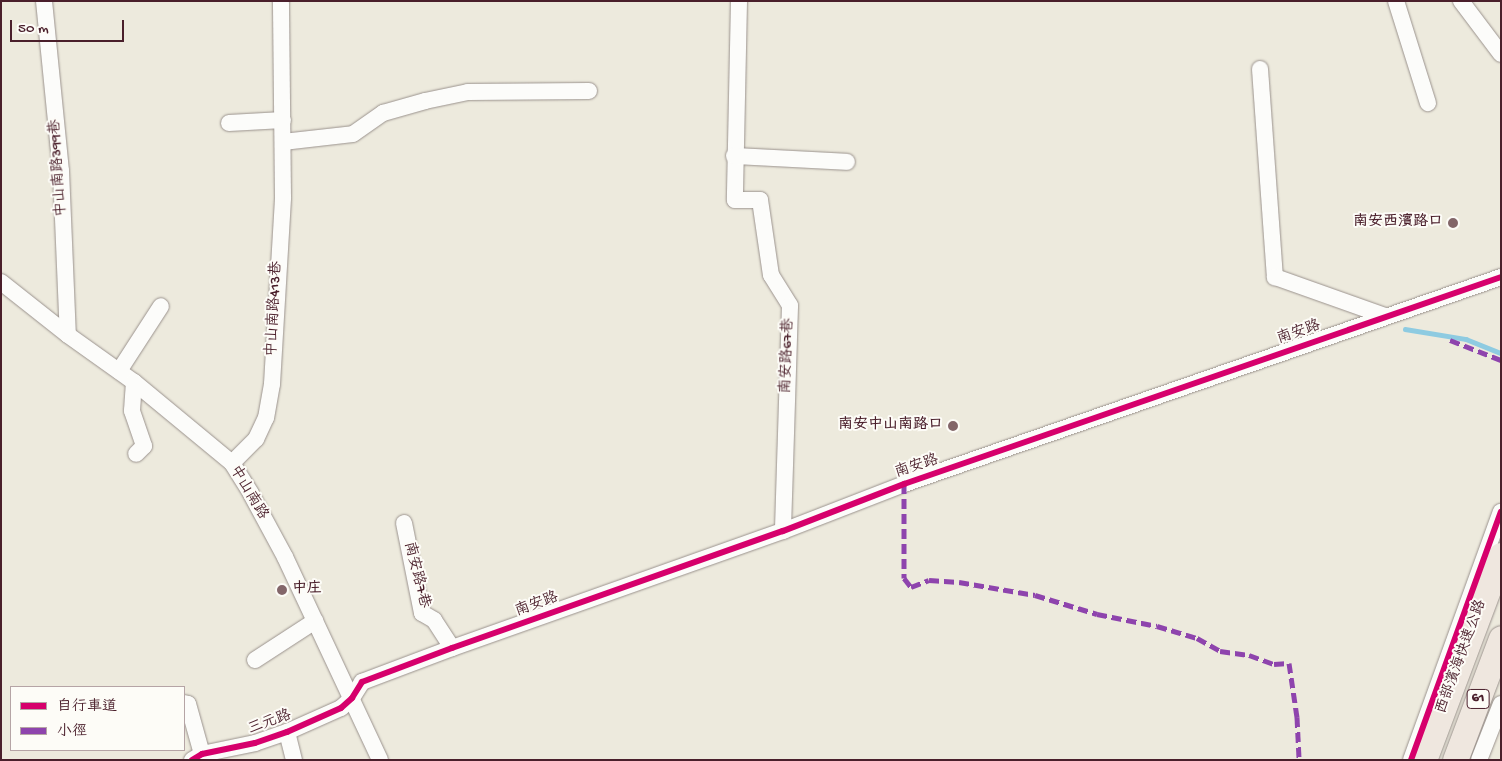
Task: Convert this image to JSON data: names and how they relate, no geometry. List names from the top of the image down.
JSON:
{
  "streets": {
    "highway": ["西部濱海快速公路", "61"],
    "street": [
      "中山南路399巷",
      "中山南路413巷",
      "南安路",
      "南安路67巷",
      "中山南路",
      "南安路7巷",
      "三元路"
    ]
  },
  "crossings": [
    ["中山南路399巷", "中山南路"],
    ["中山南路413巷", "中山南路"],
    ["南安路", "南安路67巷"],
    ["南安路", "中山南路"],
    ["南安路", "南安路7巷"],
    ["南安路", "三元路"],
    ["中山南路", "三元路"]
  ],
  "places": ["南安西濱路口", "南安中山南路口", "中庄"],
  "legend": ["自行車道", "小徑"],
  "scale_bar": "50 m"
}
